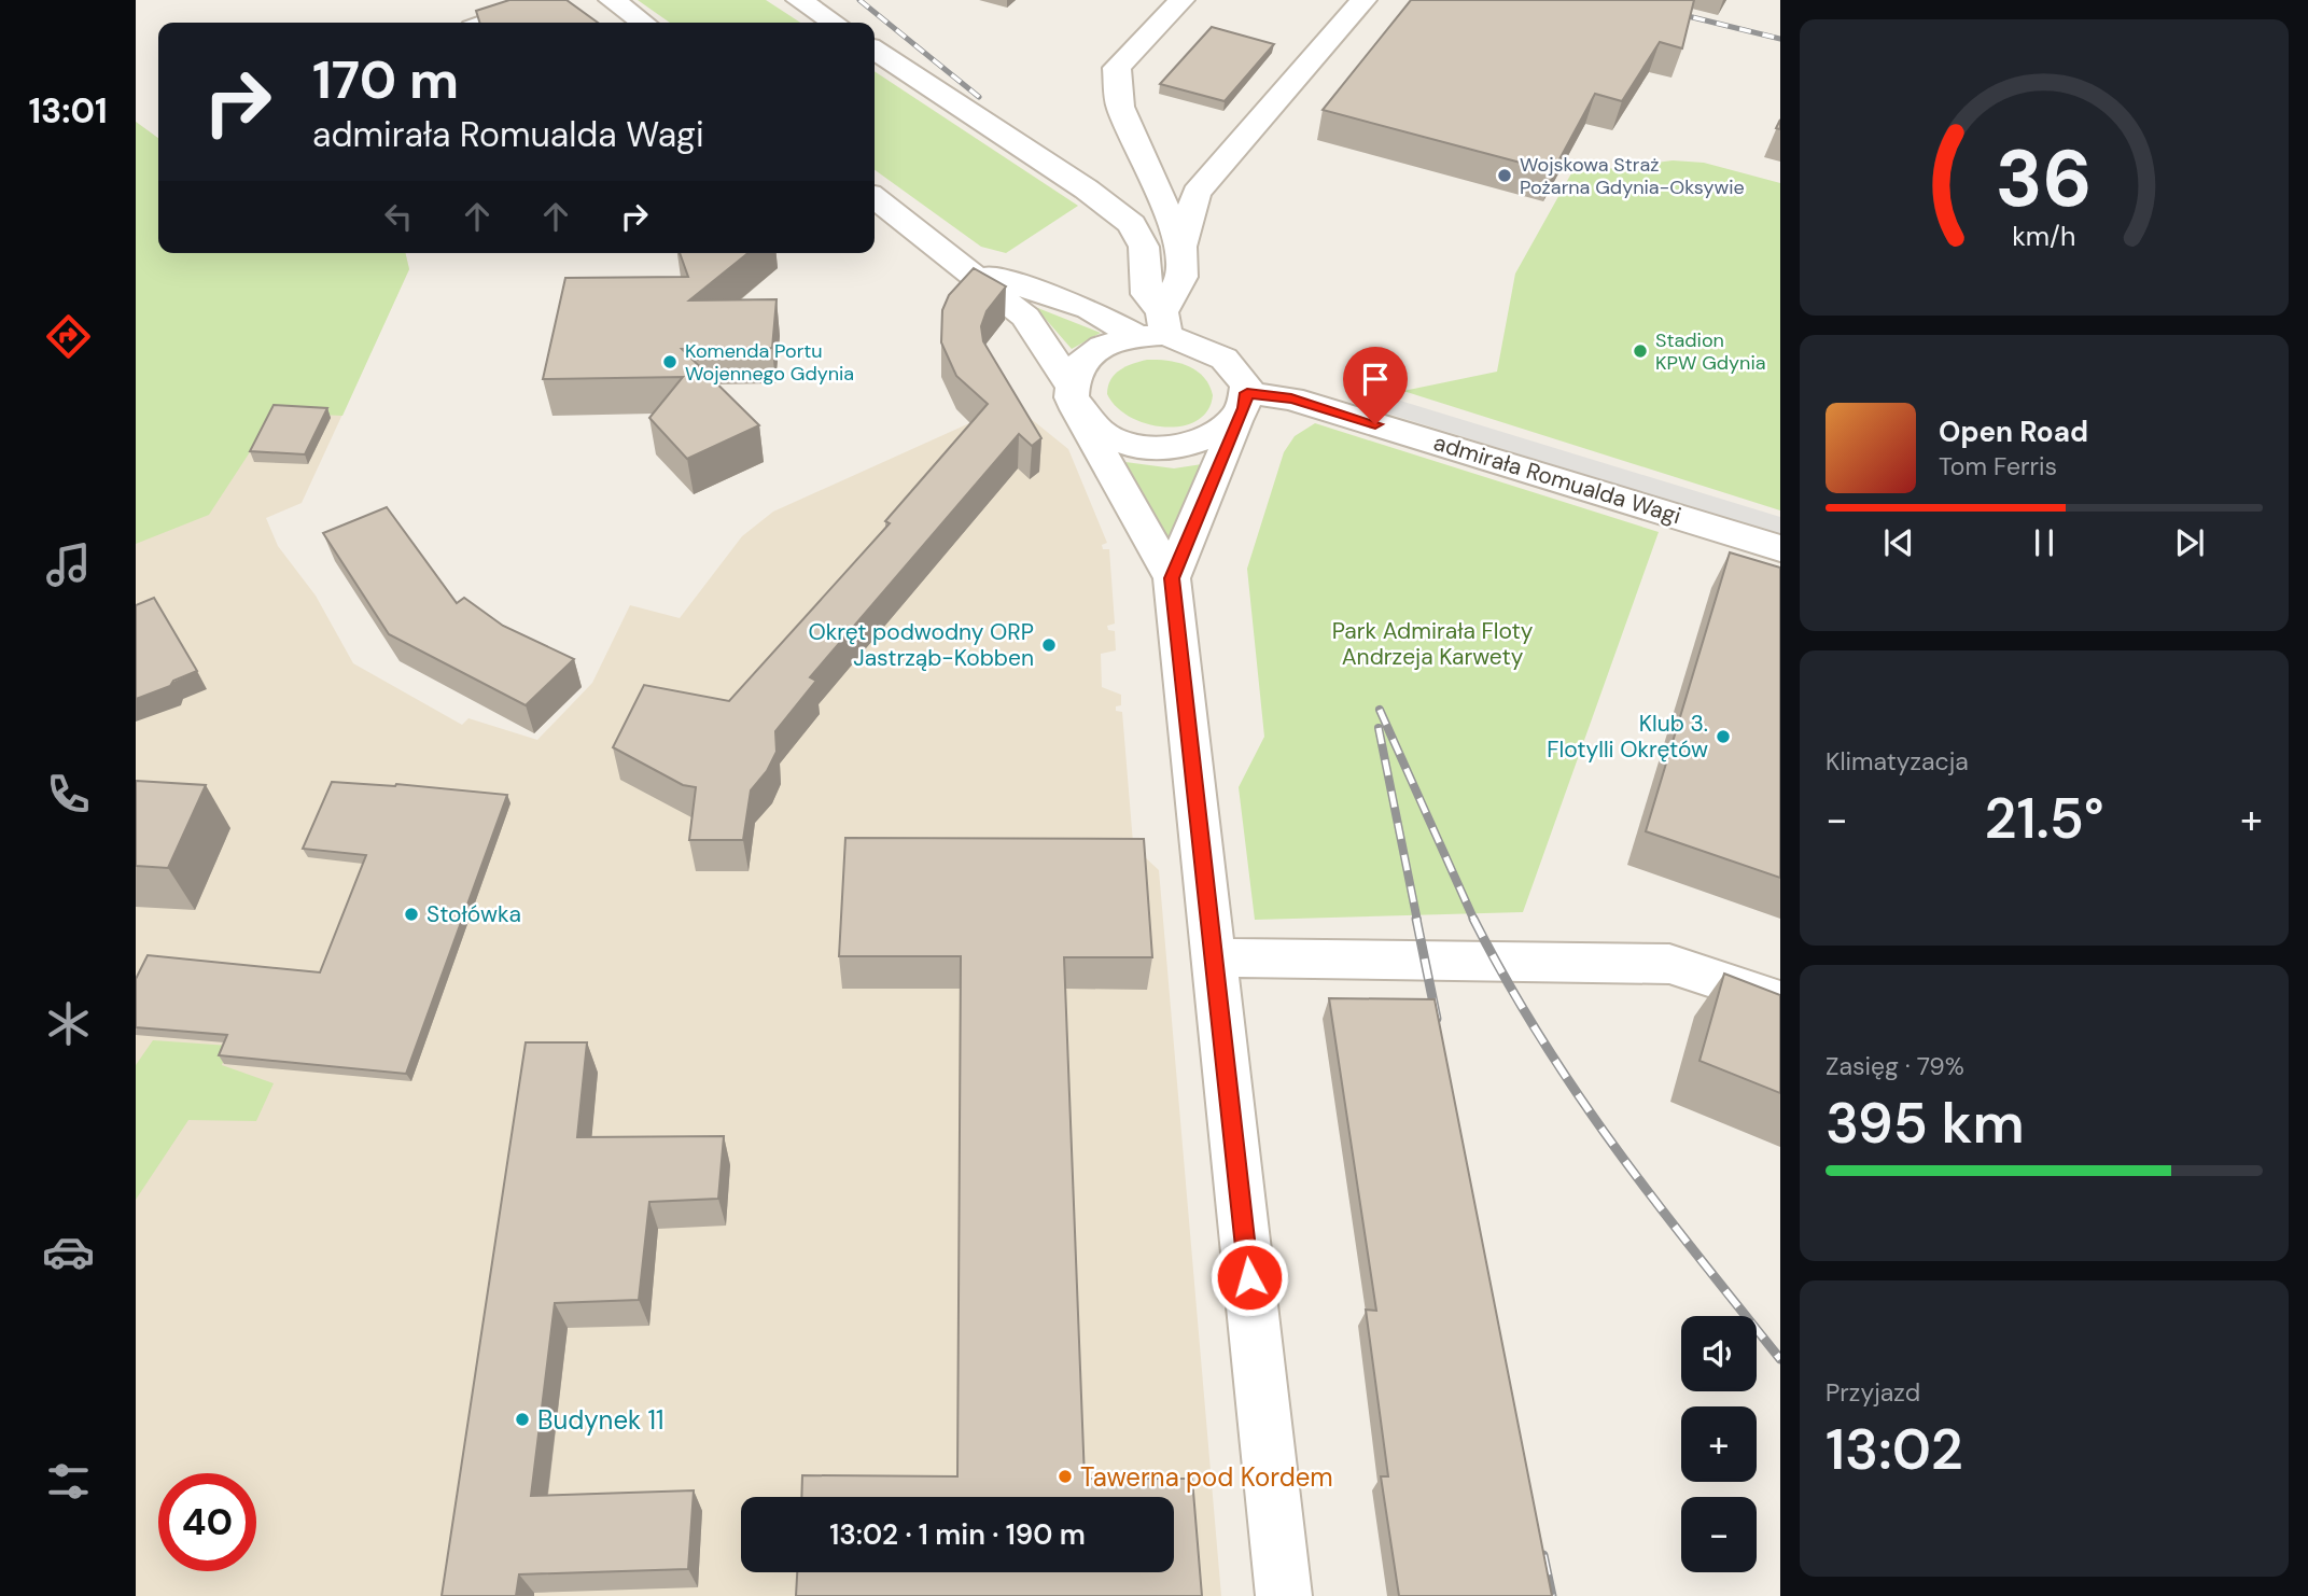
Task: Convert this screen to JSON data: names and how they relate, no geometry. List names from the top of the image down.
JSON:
{
  "streets": {
    "street": ["admirała Romualda Wagi"]
  },
  "parks": ["Park Admirała Floty Andrzeja Karwety"],
  "places": [
    "Wojskowa Straż Pożarna Gdynia-Oksywie",
    "Stadion KPW Gdynia",
    "Komenda Portu Wojennego Gdynia",
    "Okręt podwodny ORP Jastrząb-Kobben",
    "Klub 3. Flotylli Okrętów",
    "Stołówka",
    "Budynek 11",
    "Tawerna pod Kordem"
  ],
  "page": {
    "tabs": "13:01",
    "turn": ["170 m", "admirała Romualda Wagi"],
    "song": ["Open Road", "Tom Ferris"],
    "tile": [
      "Klimatyzacja",
      ["Zasięg · 79%", "395 km"],
      ["Przyjazd", "13:02"]
    ],
    "heat": ["−", "21.5°", "+"],
    "map_buttons": ["+", "−"],
    "limit": "40",
    "trip": "13:02 · 1 min · 190 m",
    "gauge": ["36", "km/h"]
  }
}
